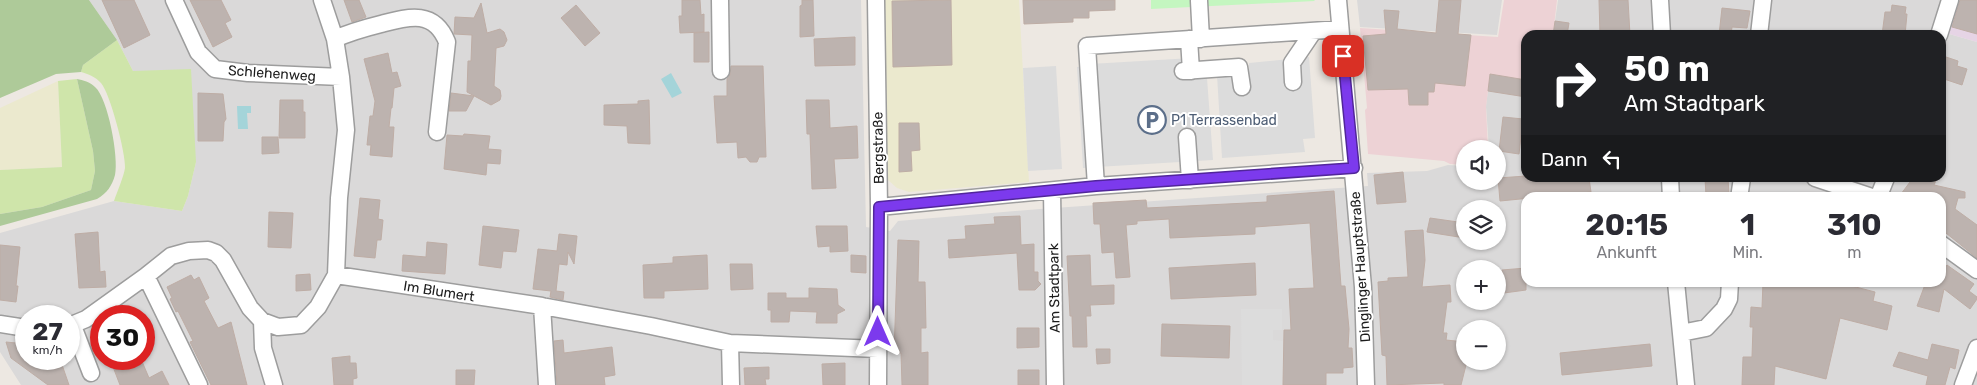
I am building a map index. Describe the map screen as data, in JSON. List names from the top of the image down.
{
  "streets": {
    "street": [
      "Schlehenweg",
      "Bergstraße",
      "Dinglinger Hauptstraße",
      "Am Stadtpark",
      "Im Blumert"
    ]
  },
  "crossings": [
    ["Bergstraße", "Im Blumert"]
  ],
  "places": {
    "parking": ["P1 Terrassenbad"]
  },
  "page": {
    "turn": ["50 m", "Am Stadtpark"],
    "then": "Dann",
    "map_buttons": ["+", "−"],
    "eta": [
      "20:15",
      "Ankunft",
      "1",
      "Min.",
      "310",
      "m"
    ],
    "speed": "27 km/h",
    "limit": "30"
  }
}
